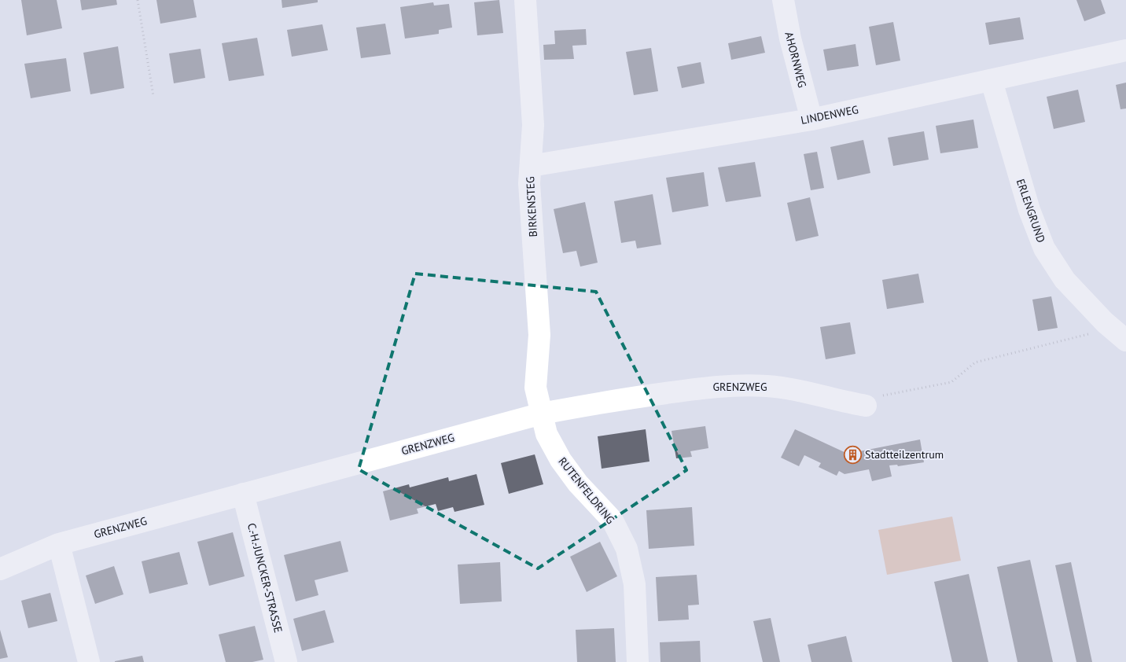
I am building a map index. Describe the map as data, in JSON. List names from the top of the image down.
{
  "streets": {
    "street": [
      "AHORNWEG",
      "LINDENWEG",
      "BIRKENSTEG",
      "ERLENGRUND",
      "GRENZWEG",
      "RUTENFELDRING",
      "C.-H.-JUNCKER-STRASSE"
    ]
  },
  "crossings": [
    ["AHORNWEG", "LINDENWEG"],
    ["LINDENWEG", "BIRKENSTEG"],
    ["LINDENWEG", "ERLENGRUND"],
    ["BIRKENSTEG", "GRENZWEG"],
    ["BIRKENSTEG", "RUTENFELDRING"],
    ["GRENZWEG", "RUTENFELDRING"],
    ["GRENZWEG", "C.-H.-JUNCKER-STRASSE"]
  ],
  "places": {
    "building": ["Stadtteilzentrum"]
  }
}
